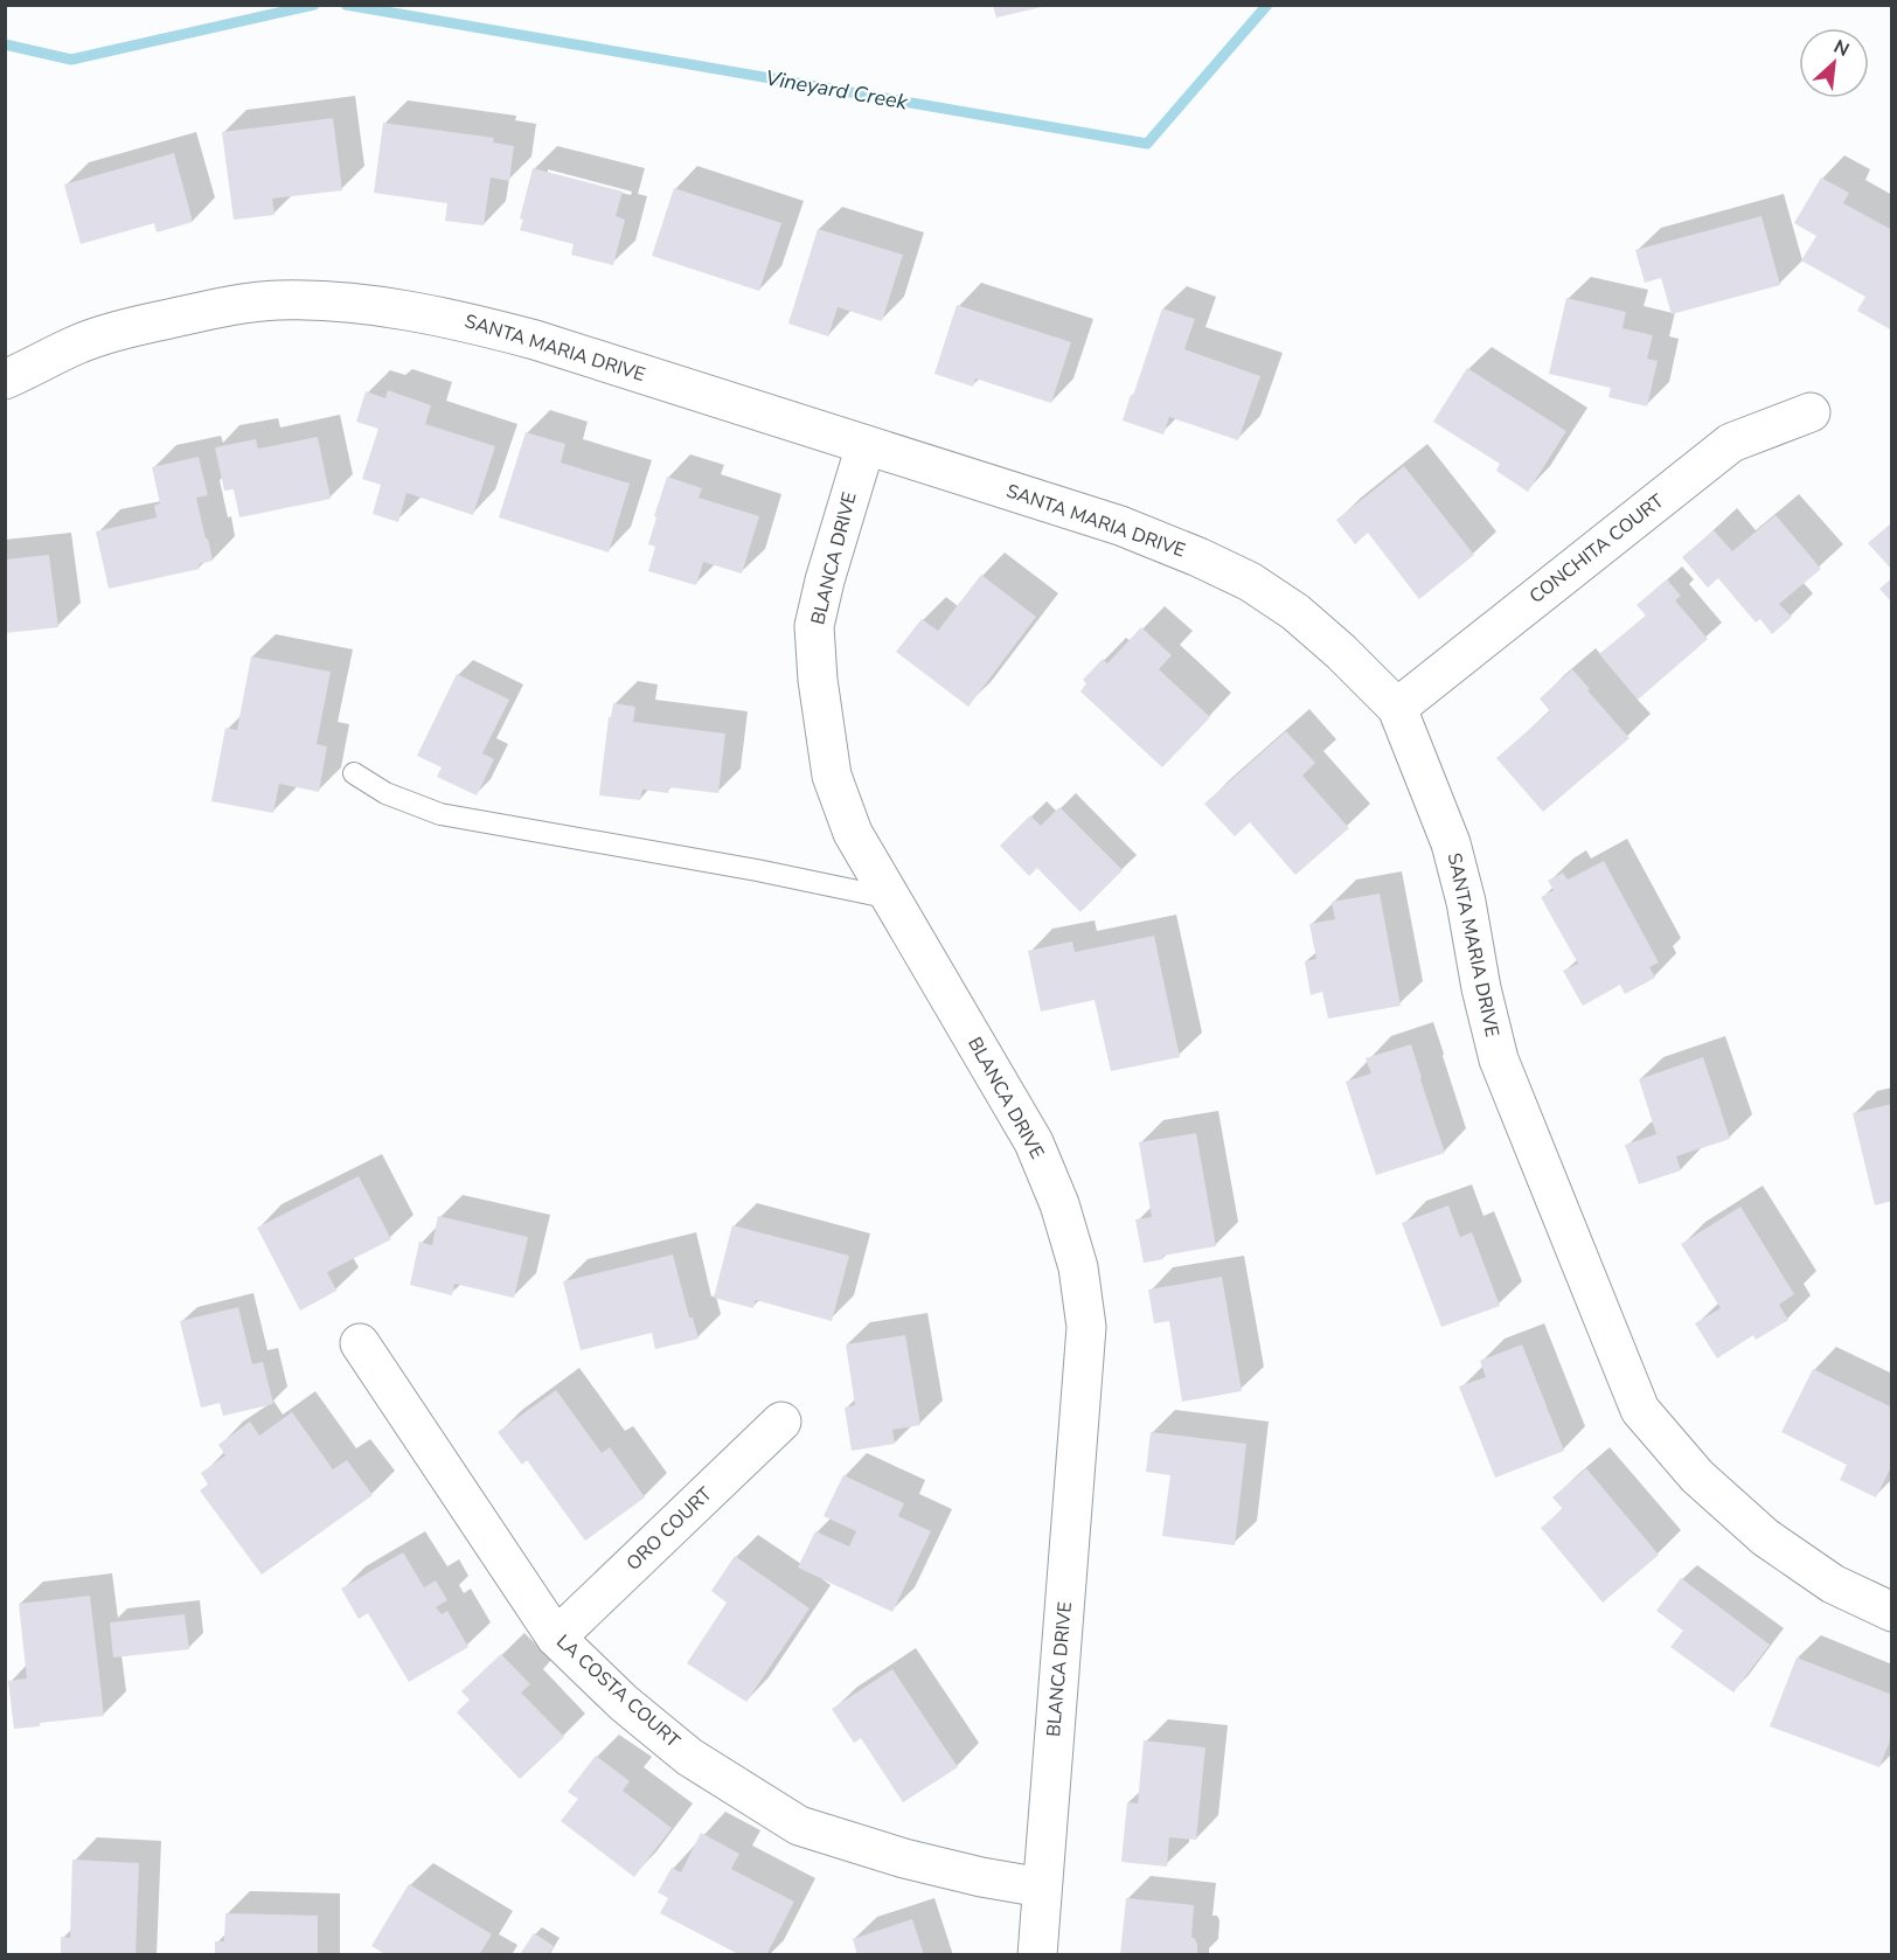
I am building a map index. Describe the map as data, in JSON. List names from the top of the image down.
{
  "streets": {
    "street": [
      "SANTA MARIA DRIVE",
      "CONCHITA COURT",
      "BLANCA DRIVE",
      "ORO COURT",
      "LA COSTA COURT"
    ]
  },
  "crossings": [
    ["SANTA MARIA DRIVE", "CONCHITA COURT"],
    ["SANTA MARIA DRIVE", "BLANCA DRIVE"],
    ["BLANCA DRIVE", "LA COSTA COURT"],
    ["ORO COURT", "LA COSTA COURT"]
  ],
  "water": ["Vineyard Creek"],
  "north": "top right"
}
